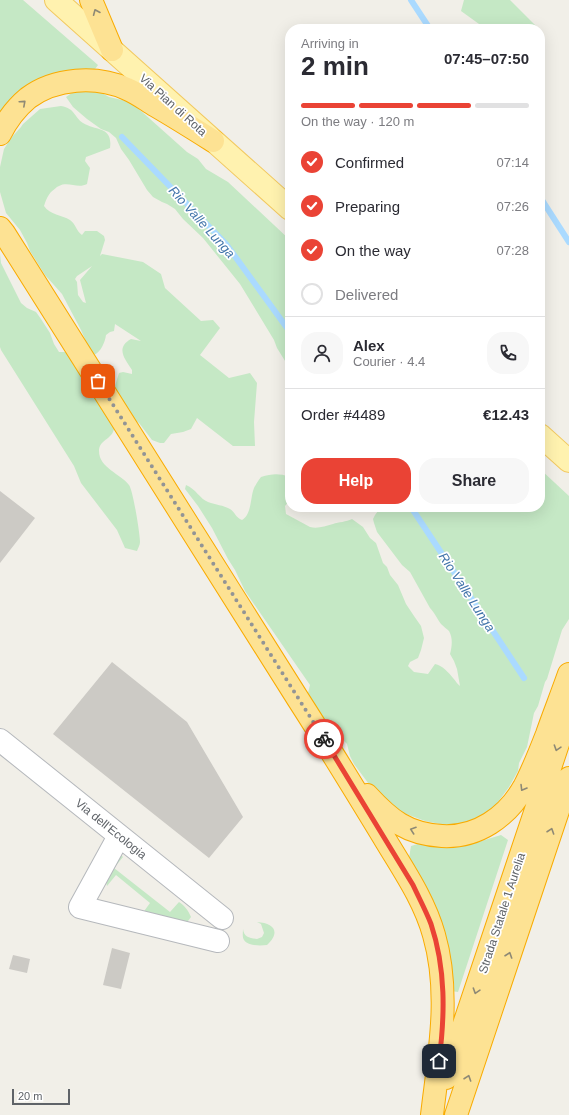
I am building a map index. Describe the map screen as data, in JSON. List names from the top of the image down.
{
  "streets": {
    "highway": ["Strada Statale 1 Aurelia"],
    "main road": ["Via Pian di Rota"],
    "street": ["Via dell'Ecologia"]
  },
  "water": ["Rio Valle Lunga"],
  "scale_bar": "20 m",
  "page": {
    "heading": ["2 min", "Arriving in", "07:45–07:50"],
    "panel": [
      "Alex",
      "Courier · 4.4",
      "Order #4489",
      "€12.43"
    ],
    "bar": "On the way · 120 m",
    "list": [
      ["Confirmed", "07:14"],
      ["Preparing", "07:26"],
      ["On the way", "07:28"],
      "Delivered"
    ],
    "buttons": ["Help", "Share"],
    "scale": "20 m"
  }
}
